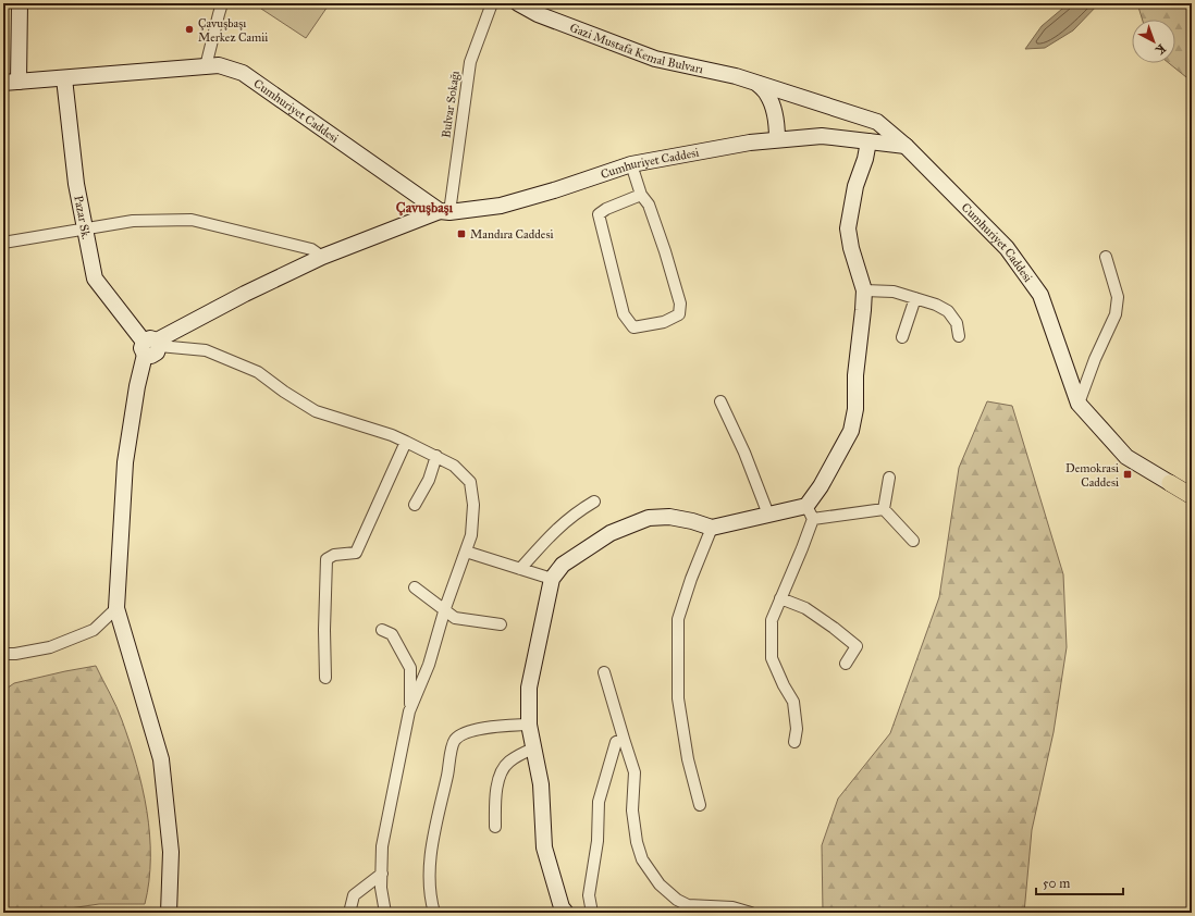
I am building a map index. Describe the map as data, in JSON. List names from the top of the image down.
{
  "streets": {
    "street": [
      "Gazi Mustafa Kemal Bulvarı",
      "Bulvar Sokağı",
      "Cumhuriyet Caddesi",
      "Pazar Sk."
    ]
  },
  "crossings": [
    ["Gazi Mustafa Kemal Bulvarı", "Cumhuriyet Caddesi"],
    ["Bulvar Sokağı", "Cumhuriyet Caddesi"],
    ["Cumhuriyet Caddesi", "Pazar Sk."]
  ],
  "districts": ["Çavuşbaşı"],
  "places": {
    "other": ["Çavuşbaşı Merkez Camii"],
    "transit": ["Mandıra Caddesi", "Demokrasi Caddesi"]
  },
  "scale_bar": "50 m",
  "north": "bottom right"
}
